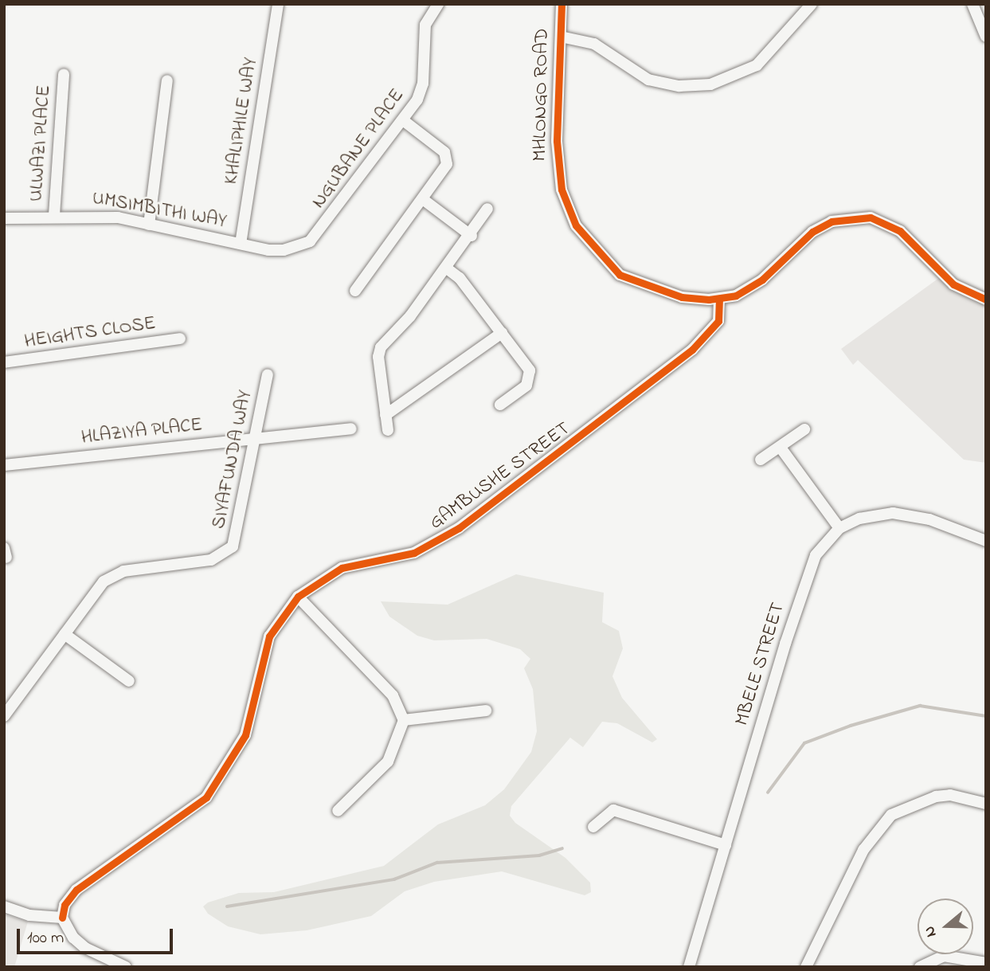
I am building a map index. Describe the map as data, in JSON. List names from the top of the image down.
{
  "streets": {
    "street": [
      "MHLONGO ROAD",
      "KHALIPHILE WAY",
      "ULWAZI PLACE",
      "NGUBANE PLACE",
      "UMSIMBITHI WAY",
      "HEIGHTS CLOSE",
      "HLAZIYA PLACE",
      "SIYAFUNDA WAY",
      "GAMBUSHE STREET",
      "MBELE STREET"
    ]
  },
  "crossings": [
    ["MHLONGO ROAD", "GAMBUSHE STREET"],
    ["KHALIPHILE WAY", "NGUBANE PLACE"],
    ["KHALIPHILE WAY", "UMSIMBITHI WAY"],
    ["ULWAZI PLACE", "UMSIMBITHI WAY"],
    ["NGUBANE PLACE", "UMSIMBITHI WAY"],
    ["HLAZIYA PLACE", "SIYAFUNDA WAY"]
  ],
  "scale_bar": "100 m",
  "north": "left"
}
